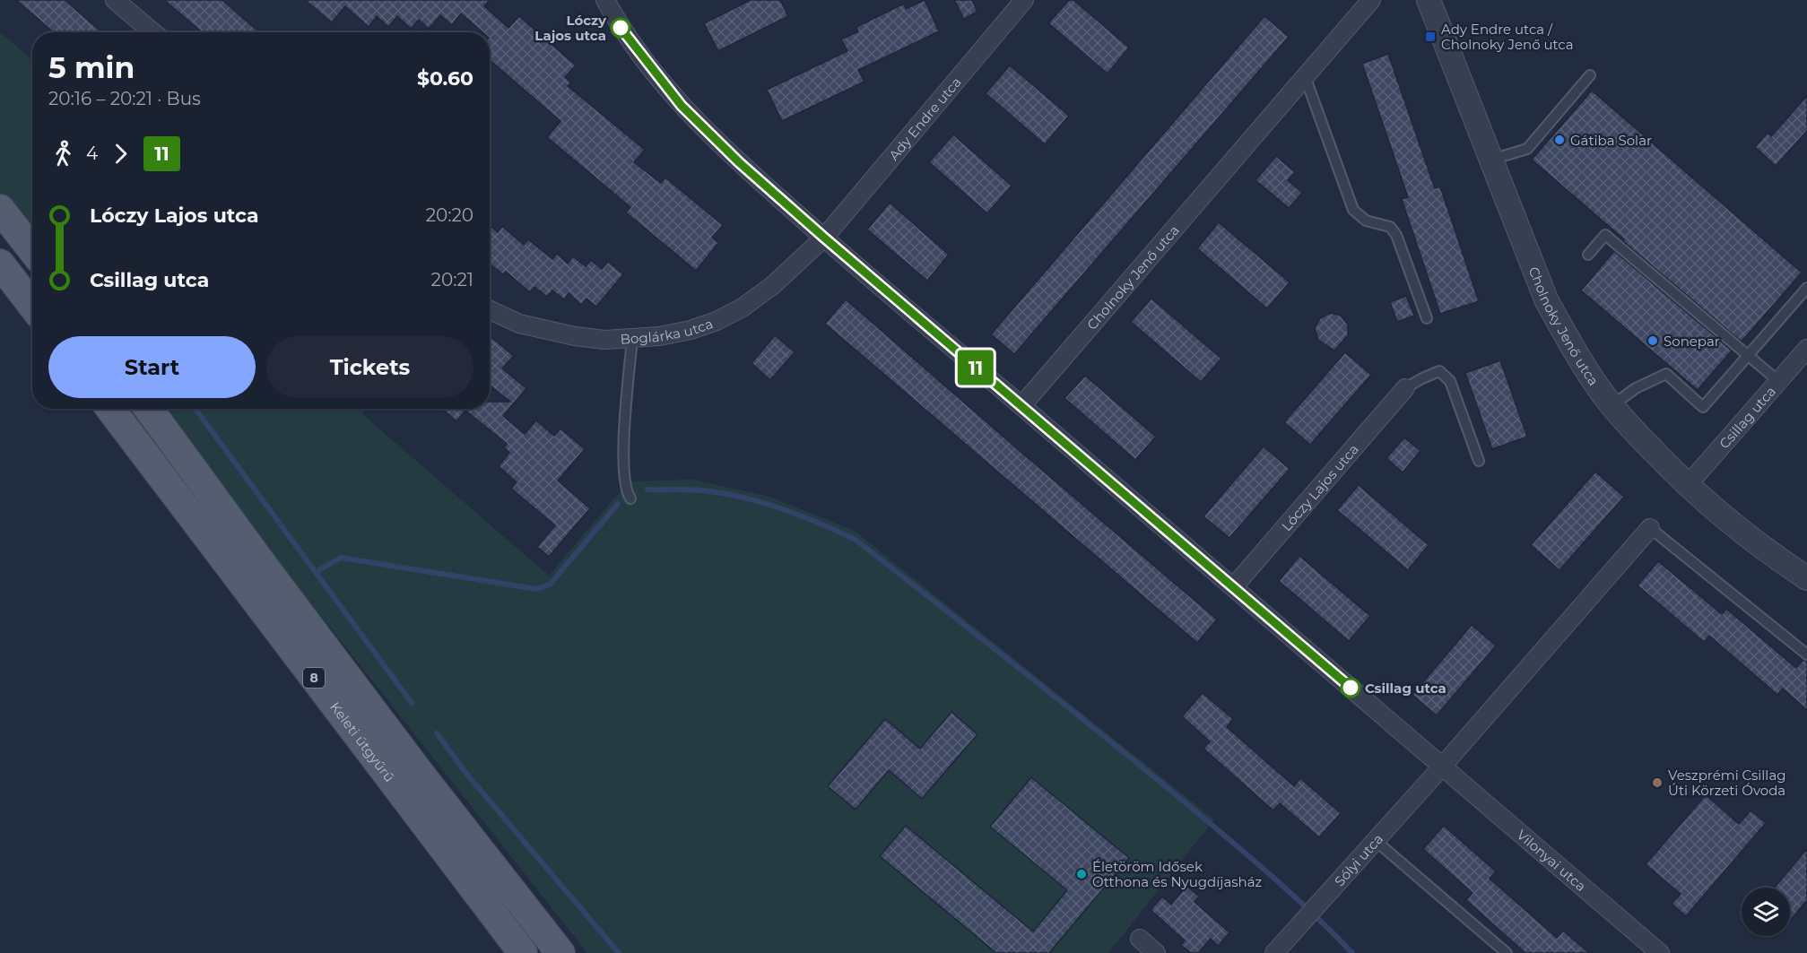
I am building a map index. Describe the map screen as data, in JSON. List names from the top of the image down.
{
  "streets": {
    "main road": ["8", "Keleti útgyűrű"],
    "street": [
      "Ady Endre utca",
      "Cholnoky Jenő utca",
      "Boglárka utca",
      "Csillag utca",
      "Lóczy Lajos utca",
      "Sólyi utca",
      "Vilonyai utca"
    ]
  },
  "crossings": [
    ["Ady Endre utca", "Boglárka utca"],
    ["Cholnoky Jenő utca", "Csillag utca"],
    ["Sólyi utca", "Vilonyai utca"]
  ],
  "places": {
    "other": [
      "Lóczy Lajos utca",
      "Gátiba Solar",
      "Sonepar",
      "Csillag utca",
      "Veszprémi Csillag Úti Körzeti Óvoda",
      "Életöröm Idősek Otthona és Nyugdíjasház"
    ],
    "transit": ["Ady Endre utca / Cholnoky Jenő utca"]
  },
  "lines": ["bus line 11"],
  "page": {
    "on_map": "11",
    "heading": ["5 min", "20:16 – 20:21 · Bus", "$0.60"],
    "legs": ["4", "11"],
    "list": [
      {
        "name": "Lóczy Lajos utca",
        "value": "20:20"
      },
      {
        "name": "Csillag utca",
        "value": "20:21"
      }
    ],
    "buttons": ["Start", "Tickets"]
  }
}
